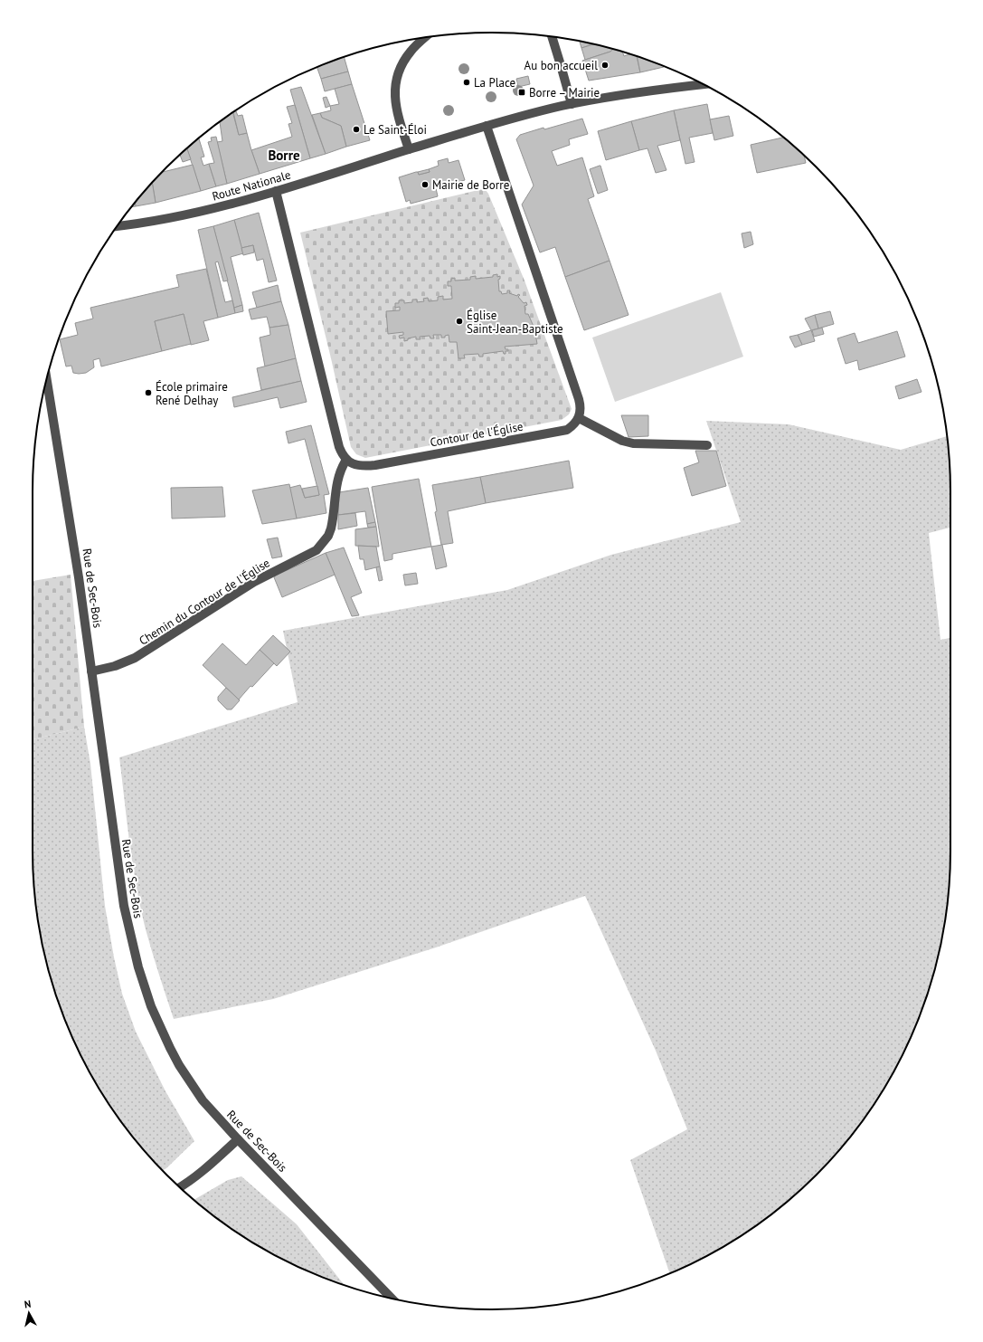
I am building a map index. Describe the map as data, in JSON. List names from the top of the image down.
{
  "streets": {
    "street": [
      "Route Nationale",
      "Contour de l'Église",
      "Rue de Sec-Bois",
      "Chemin du Contour de l'Église"
    ]
  },
  "crossings": [
    ["Contour de l'Église", "Chemin du Contour de l'Église"],
    ["Rue de Sec-Bois", "Chemin du Contour de l'Église"]
  ],
  "districts": ["Borre"],
  "places": {
    "other": [
      "Au bon accueil",
      "La Place",
      "Le Saint-Éloi",
      "Mairie de Borre",
      "Église Saint-Jean-Baptiste",
      "École primaire René Delhay"
    ],
    "transit": ["Borre – Mairie"]
  },
  "north": "top"
}
